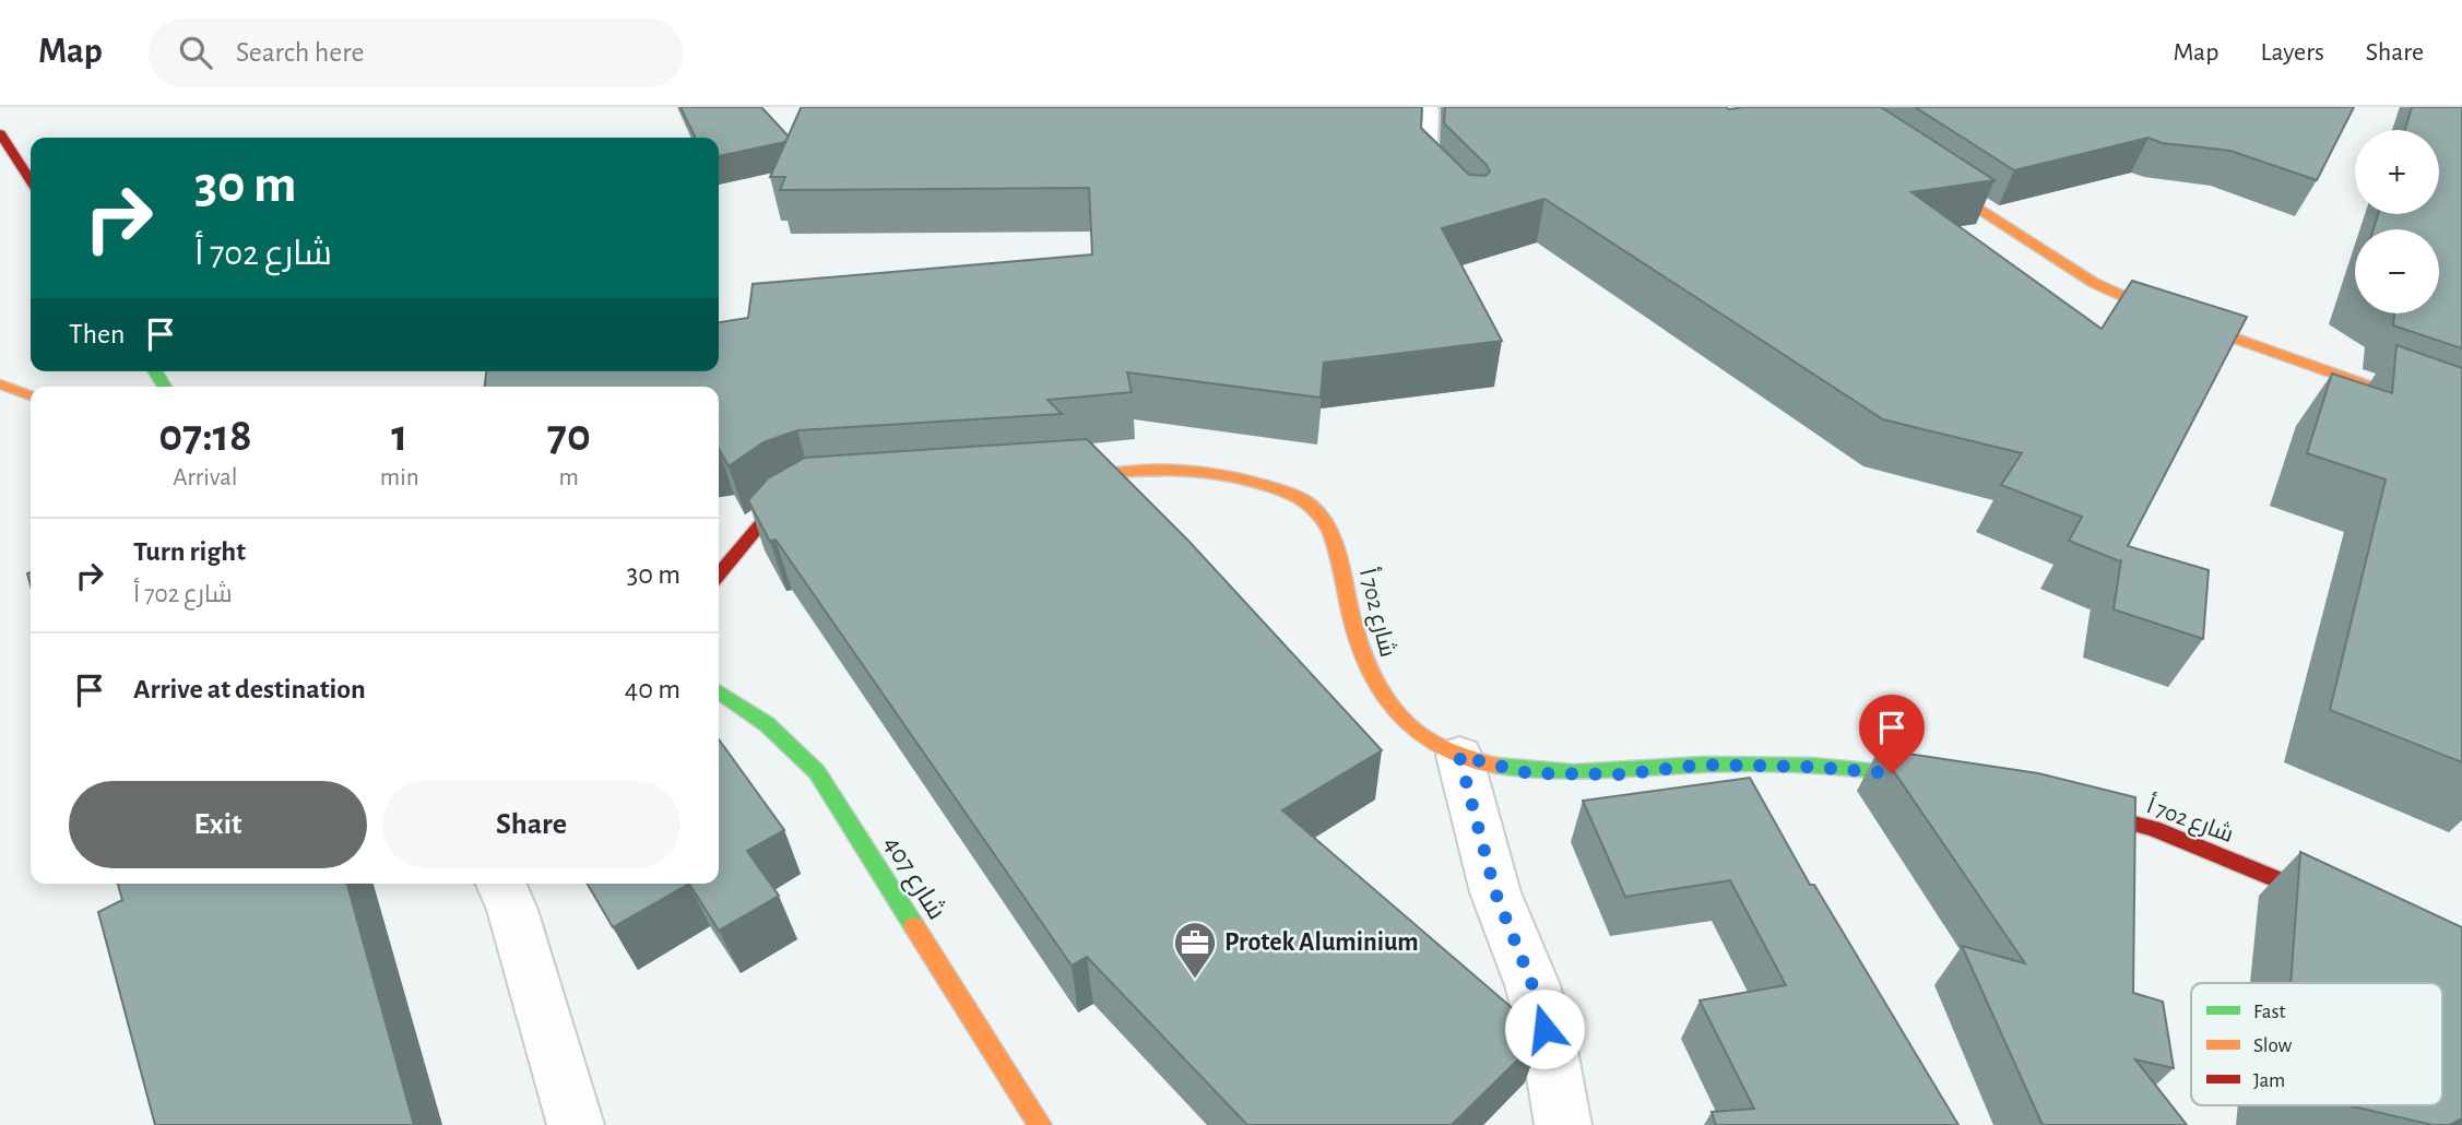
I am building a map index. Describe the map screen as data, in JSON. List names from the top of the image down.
{
  "streets": {
    "street": ["شارع 702 أ", "شارع 407"]
  },
  "places": {
    "office": ["Protek Aluminium"]
  },
  "legend": ["Fast", "Slow", "Jam"],
  "page": {
    "header": "Map",
    "search": "Search here",
    "nav": ["Map", "Layers", "Share"],
    "map_buttons": ["+", "−"],
    "turn": ["30 m", "شارع 702 أ"],
    "then": "Then",
    "eta": [
      "07:18",
      "Arrival",
      "1",
      "min",
      "70",
      "m"
    ],
    "list": [
      {
        "name": "Turn right",
        "note": "شارع 702 أ",
        "value": "30 m"
      },
      {
        "name": "Arrive at destination",
        "value": "40 m"
      }
    ],
    "buttons": ["Exit", "Share"]
  }
}
